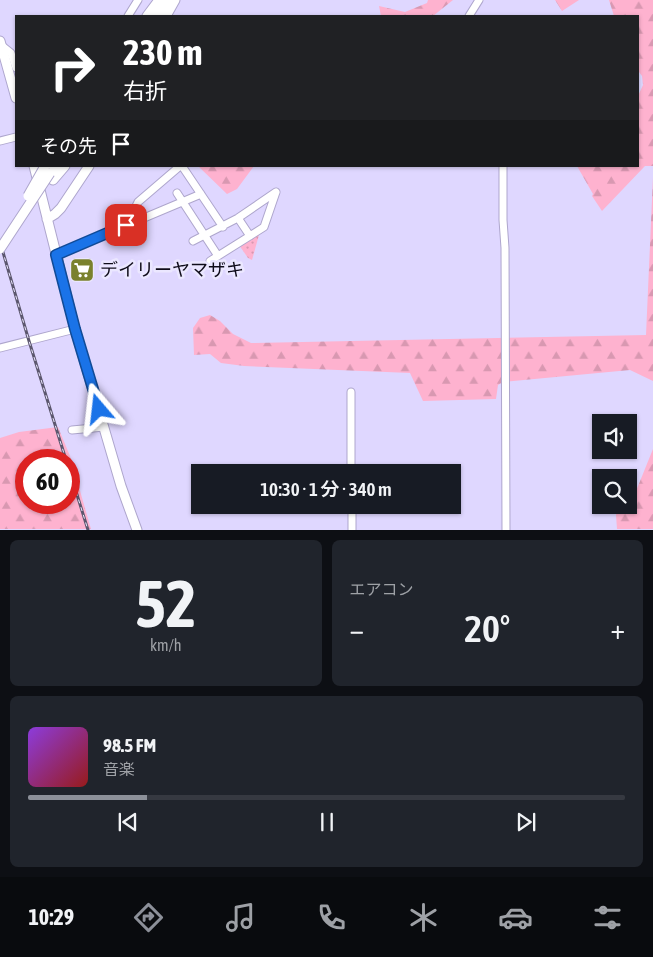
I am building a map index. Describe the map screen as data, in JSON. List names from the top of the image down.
{
  "places": {
    "supermarket": ["デイリーヤマザキ"]
  },
  "page": {
    "turn": ["230 m", "右折"],
    "then": "その先",
    "limit": "60",
    "trip": "10:30 · 1 分 · 340 m",
    "tile": [
      ["52", "km/h"],
      "エアコン"
    ],
    "heat": ["−", "20°", "+"],
    "song": ["98.5 FM", "音楽"],
    "tabs": "10:29"
  }
}
